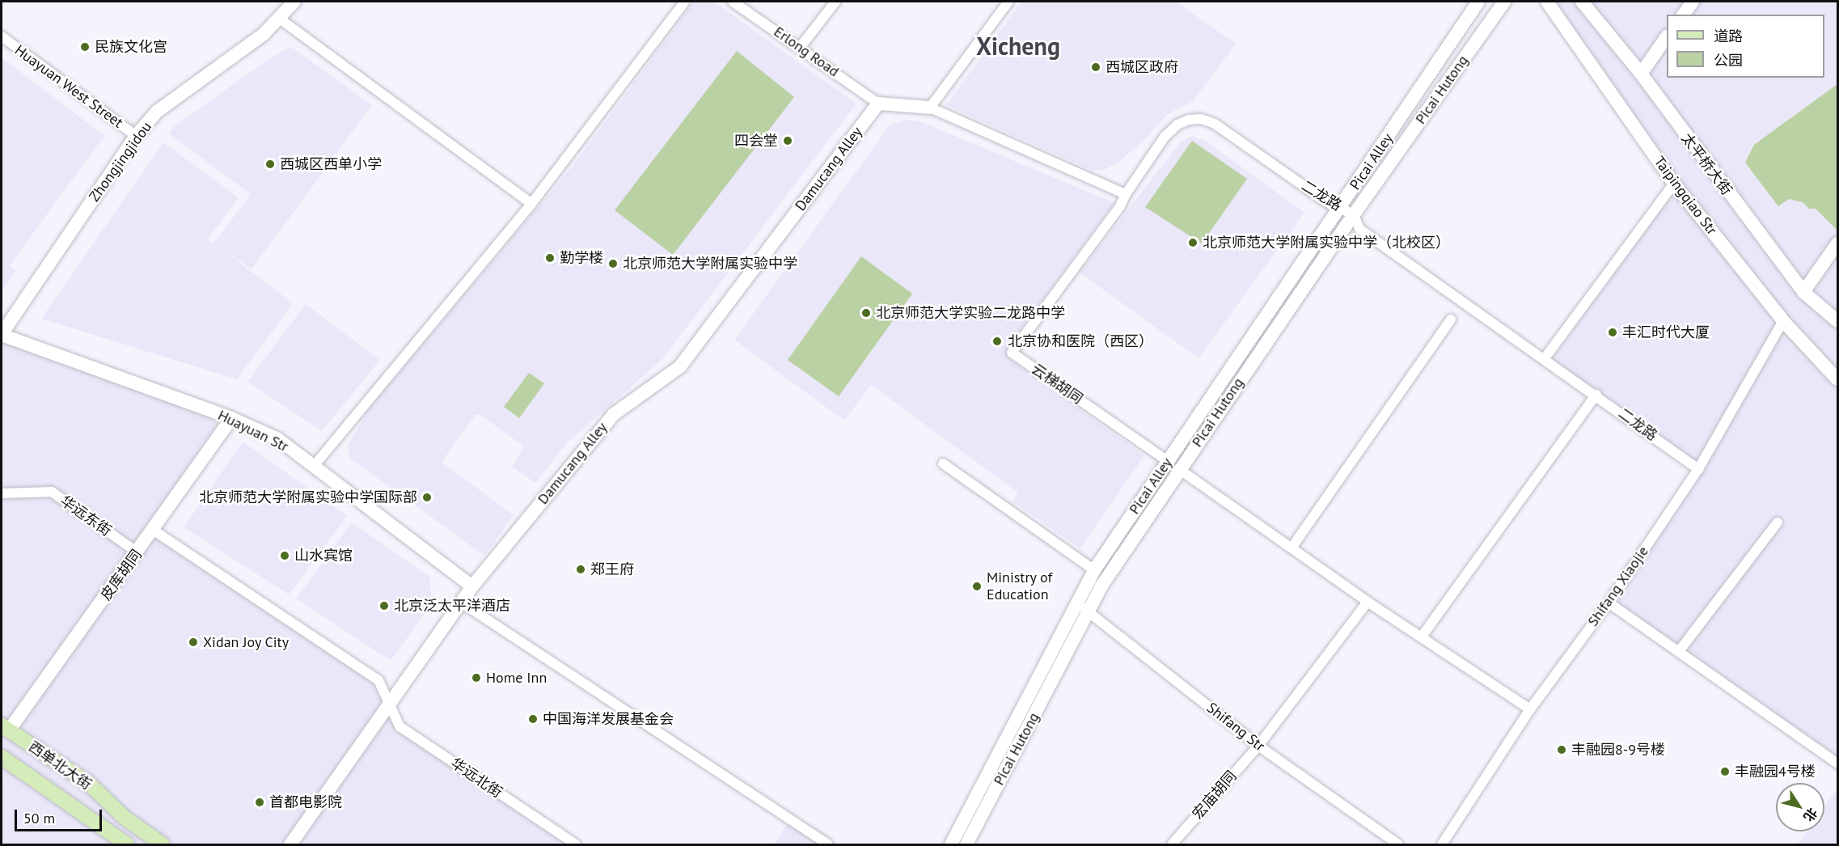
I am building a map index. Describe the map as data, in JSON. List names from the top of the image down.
{
  "streets": {
    "main road": [
      "Picai Hutong",
      "Zhongjingjidou",
      "Picai Alley",
      "太平桥大街",
      "Damucang Alley",
      "Taipingqiao Str",
      "Huayuan Str",
      "皮库胡同",
      "西单北大街"
    ],
    "street": [
      "Erlong Road",
      "Huayuan West Street",
      "二龙路",
      "云梯胡同",
      "华远东街",
      "Shifang Xiaojie",
      "Shifang Str",
      "华远北街",
      "宏庙胡同"
    ]
  },
  "crossings": [
    ["Erlong Road", "Damucang Alley"],
    ["Huayuan West Street", "Zhongjingjidou"],
    ["Picai Hutong", "Picai Alley"],
    ["Picai Hutong", "二龙路"],
    ["Picai Hutong", "Shifang Str"],
    ["Zhongjingjidou", "Huayuan Str"],
    ["Picai Alley", "二龙路"],
    ["Picai Alley", "云梯胡同"],
    ["Picai Alley", "Shifang Str"],
    ["Damucang Alley", "Huayuan Str"],
    ["Damucang Alley", "华远北街"],
    ["二龙路", "云梯胡同"],
    ["二龙路", "Shifang Xiaojie"],
    ["Taipingqiao Str", "Shifang Xiaojie"],
    ["Huayuan Str", "皮库胡同"],
    ["华远东街", "皮库胡同"],
    ["皮库胡同", "西单北大街"],
    ["皮库胡同", "华远北街"],
    ["Shifang Str", "宏庙胡同"]
  ],
  "districts": ["Xicheng"],
  "places": [
    "民族文化宫",
    "西城区政府",
    "四会堂",
    "西城区西单小学",
    "北京师范大学附属实验中学（北校区）",
    "勤学楼",
    "北京师范大学附属实验中学",
    "北京师范大学实验二龙路中学",
    "丰汇时代大厦",
    "北京协和医院（西区）",
    "北京师范大学附属实验中学国际部",
    "山水宾馆",
    "郑王府",
    "Ministry of Education",
    "北京泛太平洋酒店",
    "Xidan Joy City",
    "Home Inn",
    "中国海洋发展基金会",
    "丰融园8-9号楼",
    "丰融园4号楼",
    "首都电影院"
  ],
  "legend": ["道路", "公园"],
  "scale_bar": "50 m",
  "north": "bottom right"
}
